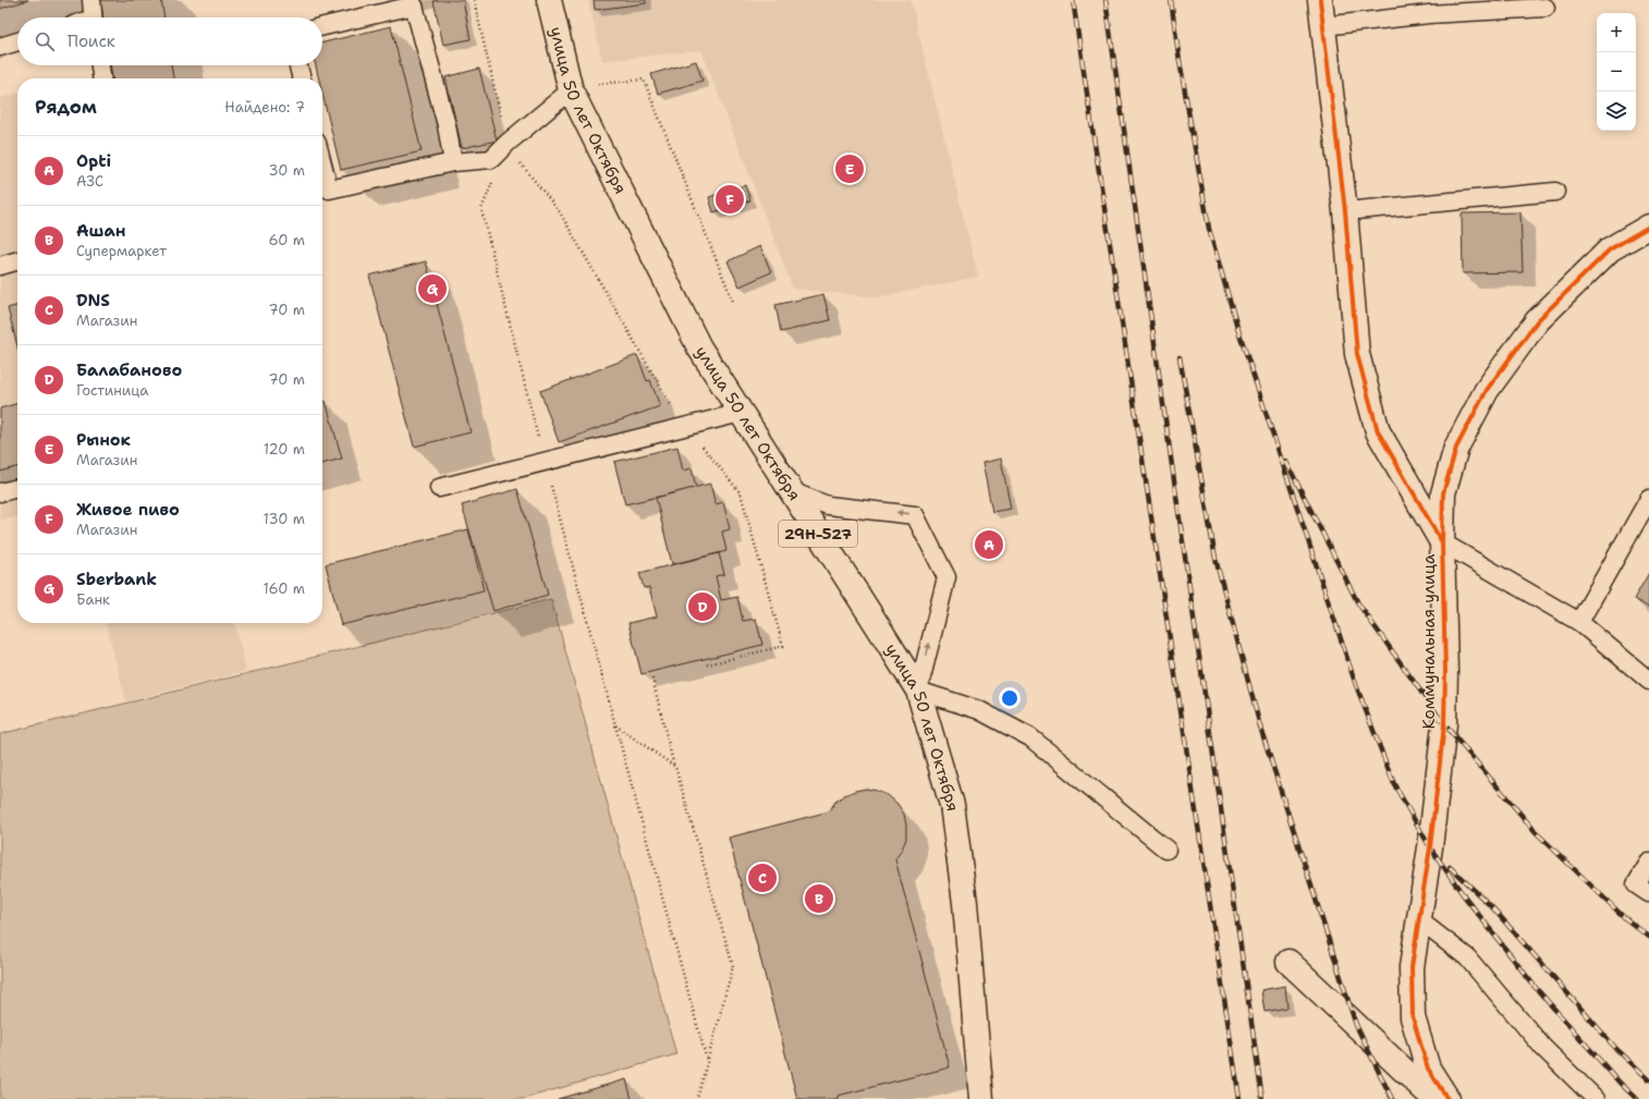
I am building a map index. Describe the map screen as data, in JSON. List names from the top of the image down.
{
  "streets": {
    "street": ["улица 50 лет Октября", "29Н-527", "Коммунальная улица"]
  },
  "page": {
    "map_buttons": ["+", "−"],
    "search": "Поиск",
    "heading": ["Рядом", "Найдено: 7"],
    "list": [
      {
        "mark": "A",
        "name": "Opti",
        "note": "АЗС",
        "value": "30 m"
      },
      {
        "mark": "B",
        "name": "Ашан",
        "note": "Супермаркет",
        "value": "60 m"
      },
      {
        "mark": "C",
        "name": "DNS",
        "note": "Магазин",
        "value": "70 m"
      },
      {
        "mark": "D",
        "name": "Балабаново",
        "note": "Гостиница",
        "value": "70 m"
      },
      {
        "mark": "E",
        "name": "Рынок",
        "note": "Магазин",
        "value": "120 m"
      },
      {
        "mark": "F",
        "name": "Живое пиво",
        "note": "Магазин",
        "value": "130 m"
      },
      {
        "mark": "G",
        "name": "Sberbank",
        "note": "Банк",
        "value": "160 m"
      }
    ],
    "pins": [
      "E",
      "F",
      "G",
      "A",
      "D",
      "C",
      "B"
    ]
  }
}
